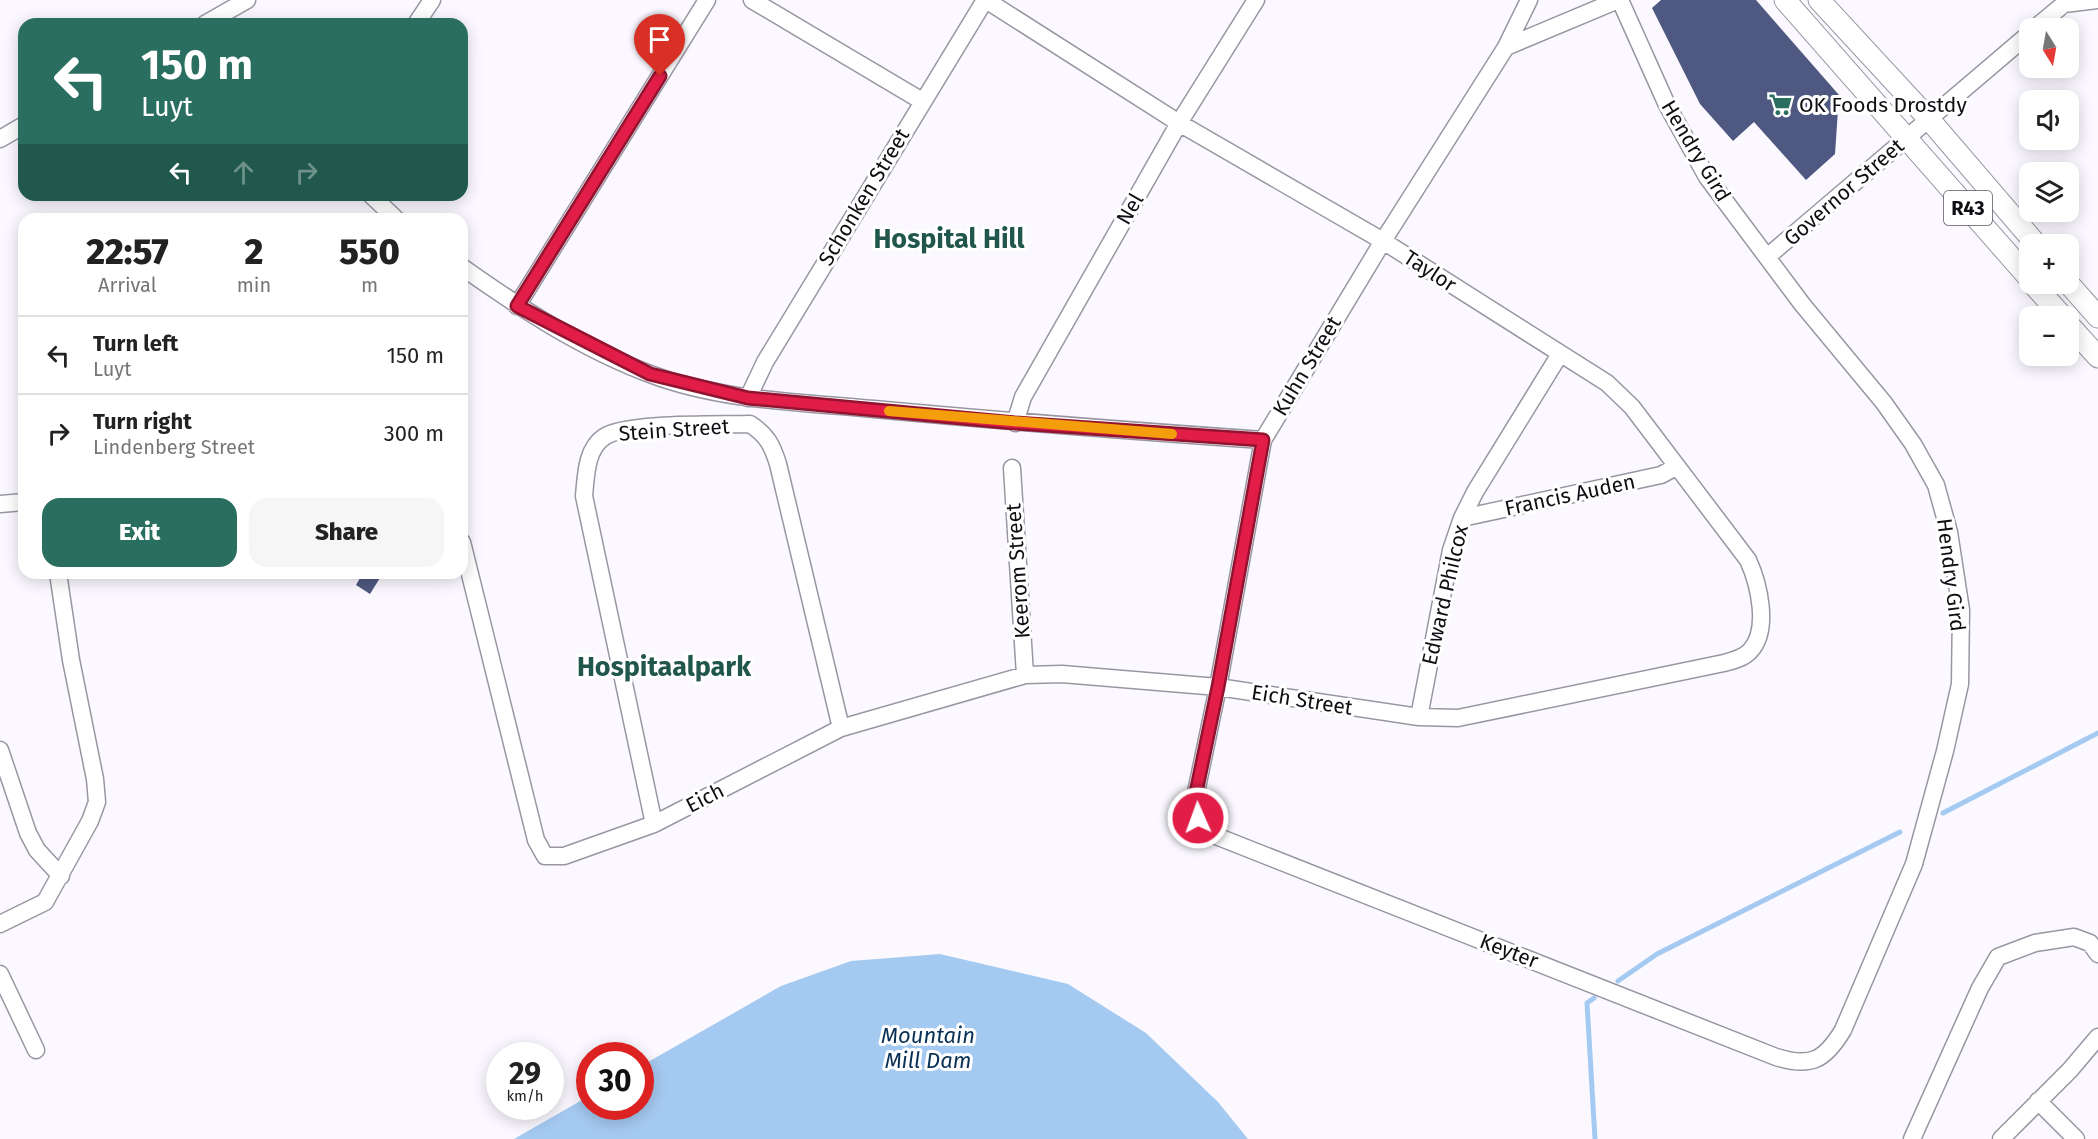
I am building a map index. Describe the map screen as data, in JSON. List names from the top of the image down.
{
  "streets": {
    "main road": ["R43"],
    "street": [
      "Hendry Gird",
      "Governor Street",
      "Schonken Street",
      "Nel",
      "Taylor",
      "Kuhn Street",
      "Stein Street",
      "Francis Auden",
      "Keerom Street",
      "Edward Philcox",
      "Eich Street",
      "Eich",
      "Keyter"
    ]
  },
  "crossings": [
    ["Hendry Gird", "Governor Street"],
    ["Hendry Gird", "Keyter"],
    ["Governor Street", "R43"],
    ["Schonken Street", "Taylor"],
    ["Nel", "Taylor"],
    ["Taylor", "Kuhn Street"],
    ["Taylor", "Francis Auden"],
    ["Taylor", "Edward Philcox"],
    ["Taylor", "Eich Street"],
    ["Kuhn Street", "Eich Street"],
    ["Kuhn Street", "Keyter"],
    ["Stein Street", "Eich Street"],
    ["Stein Street", "Eich"],
    ["Francis Auden", "Edward Philcox"],
    ["Keerom Street", "Eich Street"],
    ["Edward Philcox", "Eich Street"],
    ["Eich Street", "Eich"]
  ],
  "districts": ["Hospital Hill", "Hospitaalpark"],
  "water": ["Mountain Mill Dam"],
  "places": {
    "supermarket": ["OK Foods Drostdy"]
  },
  "north": "bottom",
  "page": {
    "map_buttons": ["+", "−"],
    "turn": ["150 m", "Luyt"],
    "eta": [
      "22:57",
      "Arrival",
      "2",
      "min",
      "550",
      "m"
    ],
    "list": [
      {
        "name": "Turn left",
        "note": "Luyt",
        "value": "150 m"
      },
      {
        "name": "Turn right",
        "note": "Lindenberg Street",
        "value": "300 m"
      }
    ],
    "buttons": ["Exit", "Share"],
    "speed": "29 km/h",
    "limit": "30"
  }
}
